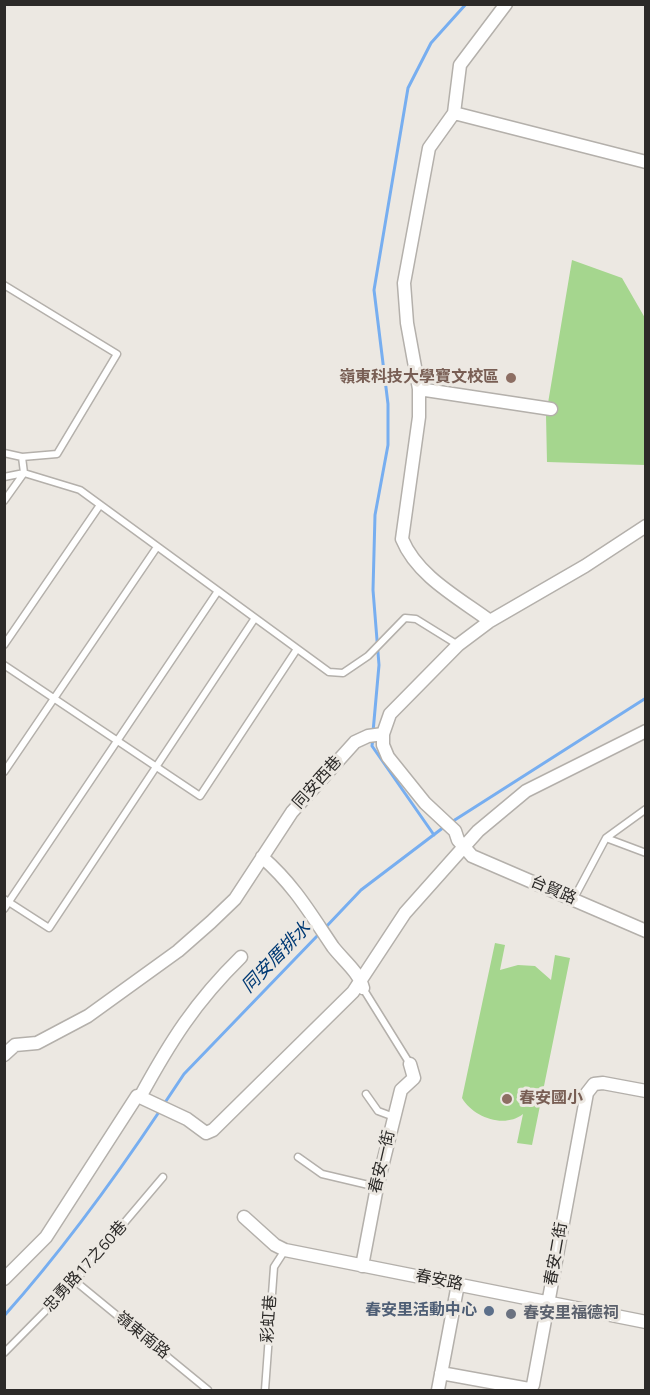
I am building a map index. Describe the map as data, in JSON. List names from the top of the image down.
{
  "streets": {
    "street": [
      "同安西巷",
      "台貿路",
      "春安一街",
      "春安二街",
      "春安路"
    ],
    "lane": ["忠勇路17之60巷", "彩虹巷", "嶺東南路"]
  },
  "crossings": [
    ["春安一街", "春安路"],
    ["春安二街", "春安路"],
    ["忠勇路17之60巷", "嶺東南路"],
    ["春安路", "彩虹巷"]
  ],
  "water": ["同安厝排水"],
  "places": [
    "嶺東科技大學寶文校區",
    "春安國小",
    "春安里活動中心",
    "春安里福德祠"
  ]
}
